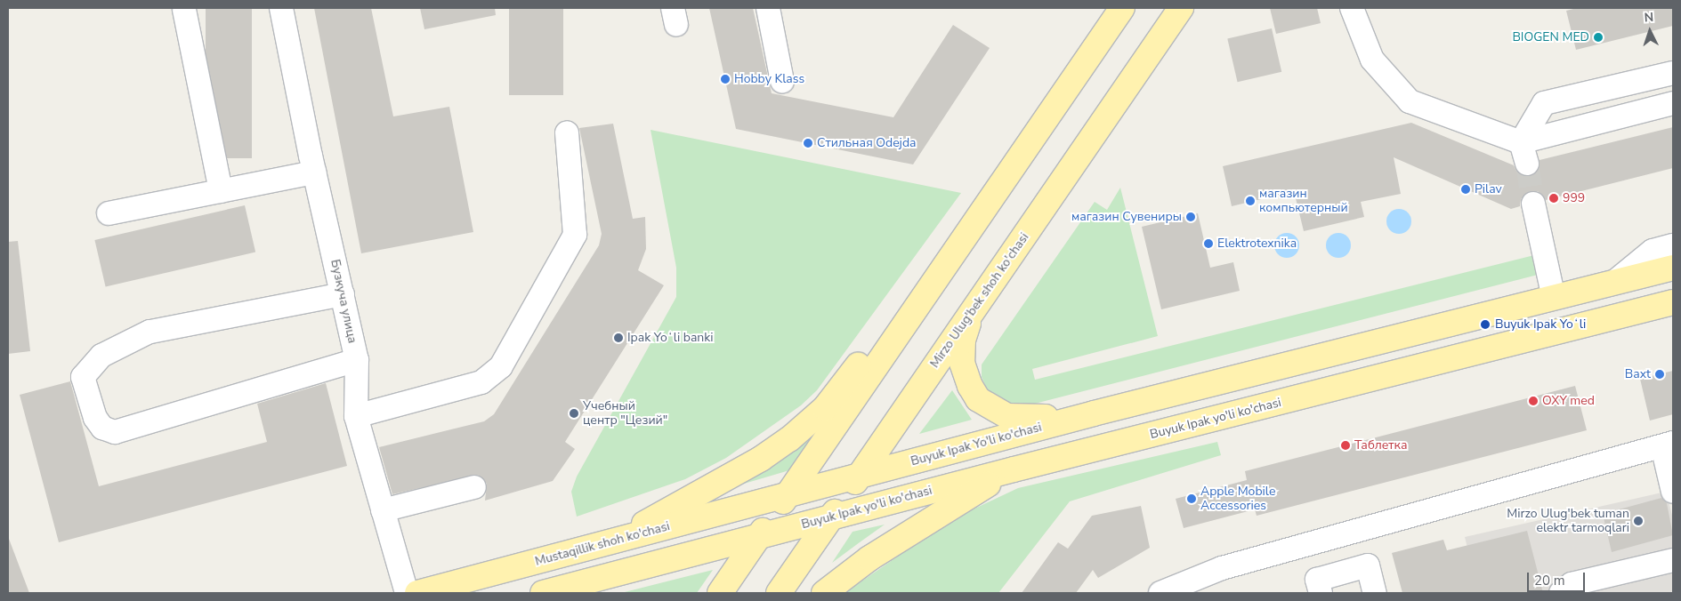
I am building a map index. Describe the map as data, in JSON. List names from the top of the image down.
{
  "streets": {
    "main road": [
      "Mirzo Ulug'bek shoh ko'chasi",
      "Buyuk Ipak yo'li ko'chasi",
      "Buyuk Ipak Yo'li ko'chasi",
      "Mustaqillik shoh ko'chasi"
    ],
    "street": ["Бузкуча улица"]
  },
  "crossings": [
    ["Mirzo Ulug'bek shoh ko'chasi", "Buyuk Ipak yo'li ko'chasi"],
    ["Mirzo Ulug'bek shoh ko'chasi", "Buyuk Ipak Yo'li ko'chasi"]
  ],
  "places": [
    "BIOGEN MED",
    "Hobby Klass",
    "Стильная Odejda",
    "Pilav",
    "999",
    "магазин компьютерный",
    "магазин Сувениры",
    "Elektrotexnika",
    "Buyuk Ipak Yoʻli",
    "Ipak Yoʻli banki",
    "Baxt",
    "OXY med",
    "Учебный центр \"Цезий\"",
    "Таблетка",
    "Apple Mobile Accessories",
    "Mirzo Ulug'bek tuman elektr tarmoqlari"
  ],
  "scale_bar": "20 m",
  "north": "top"
}
